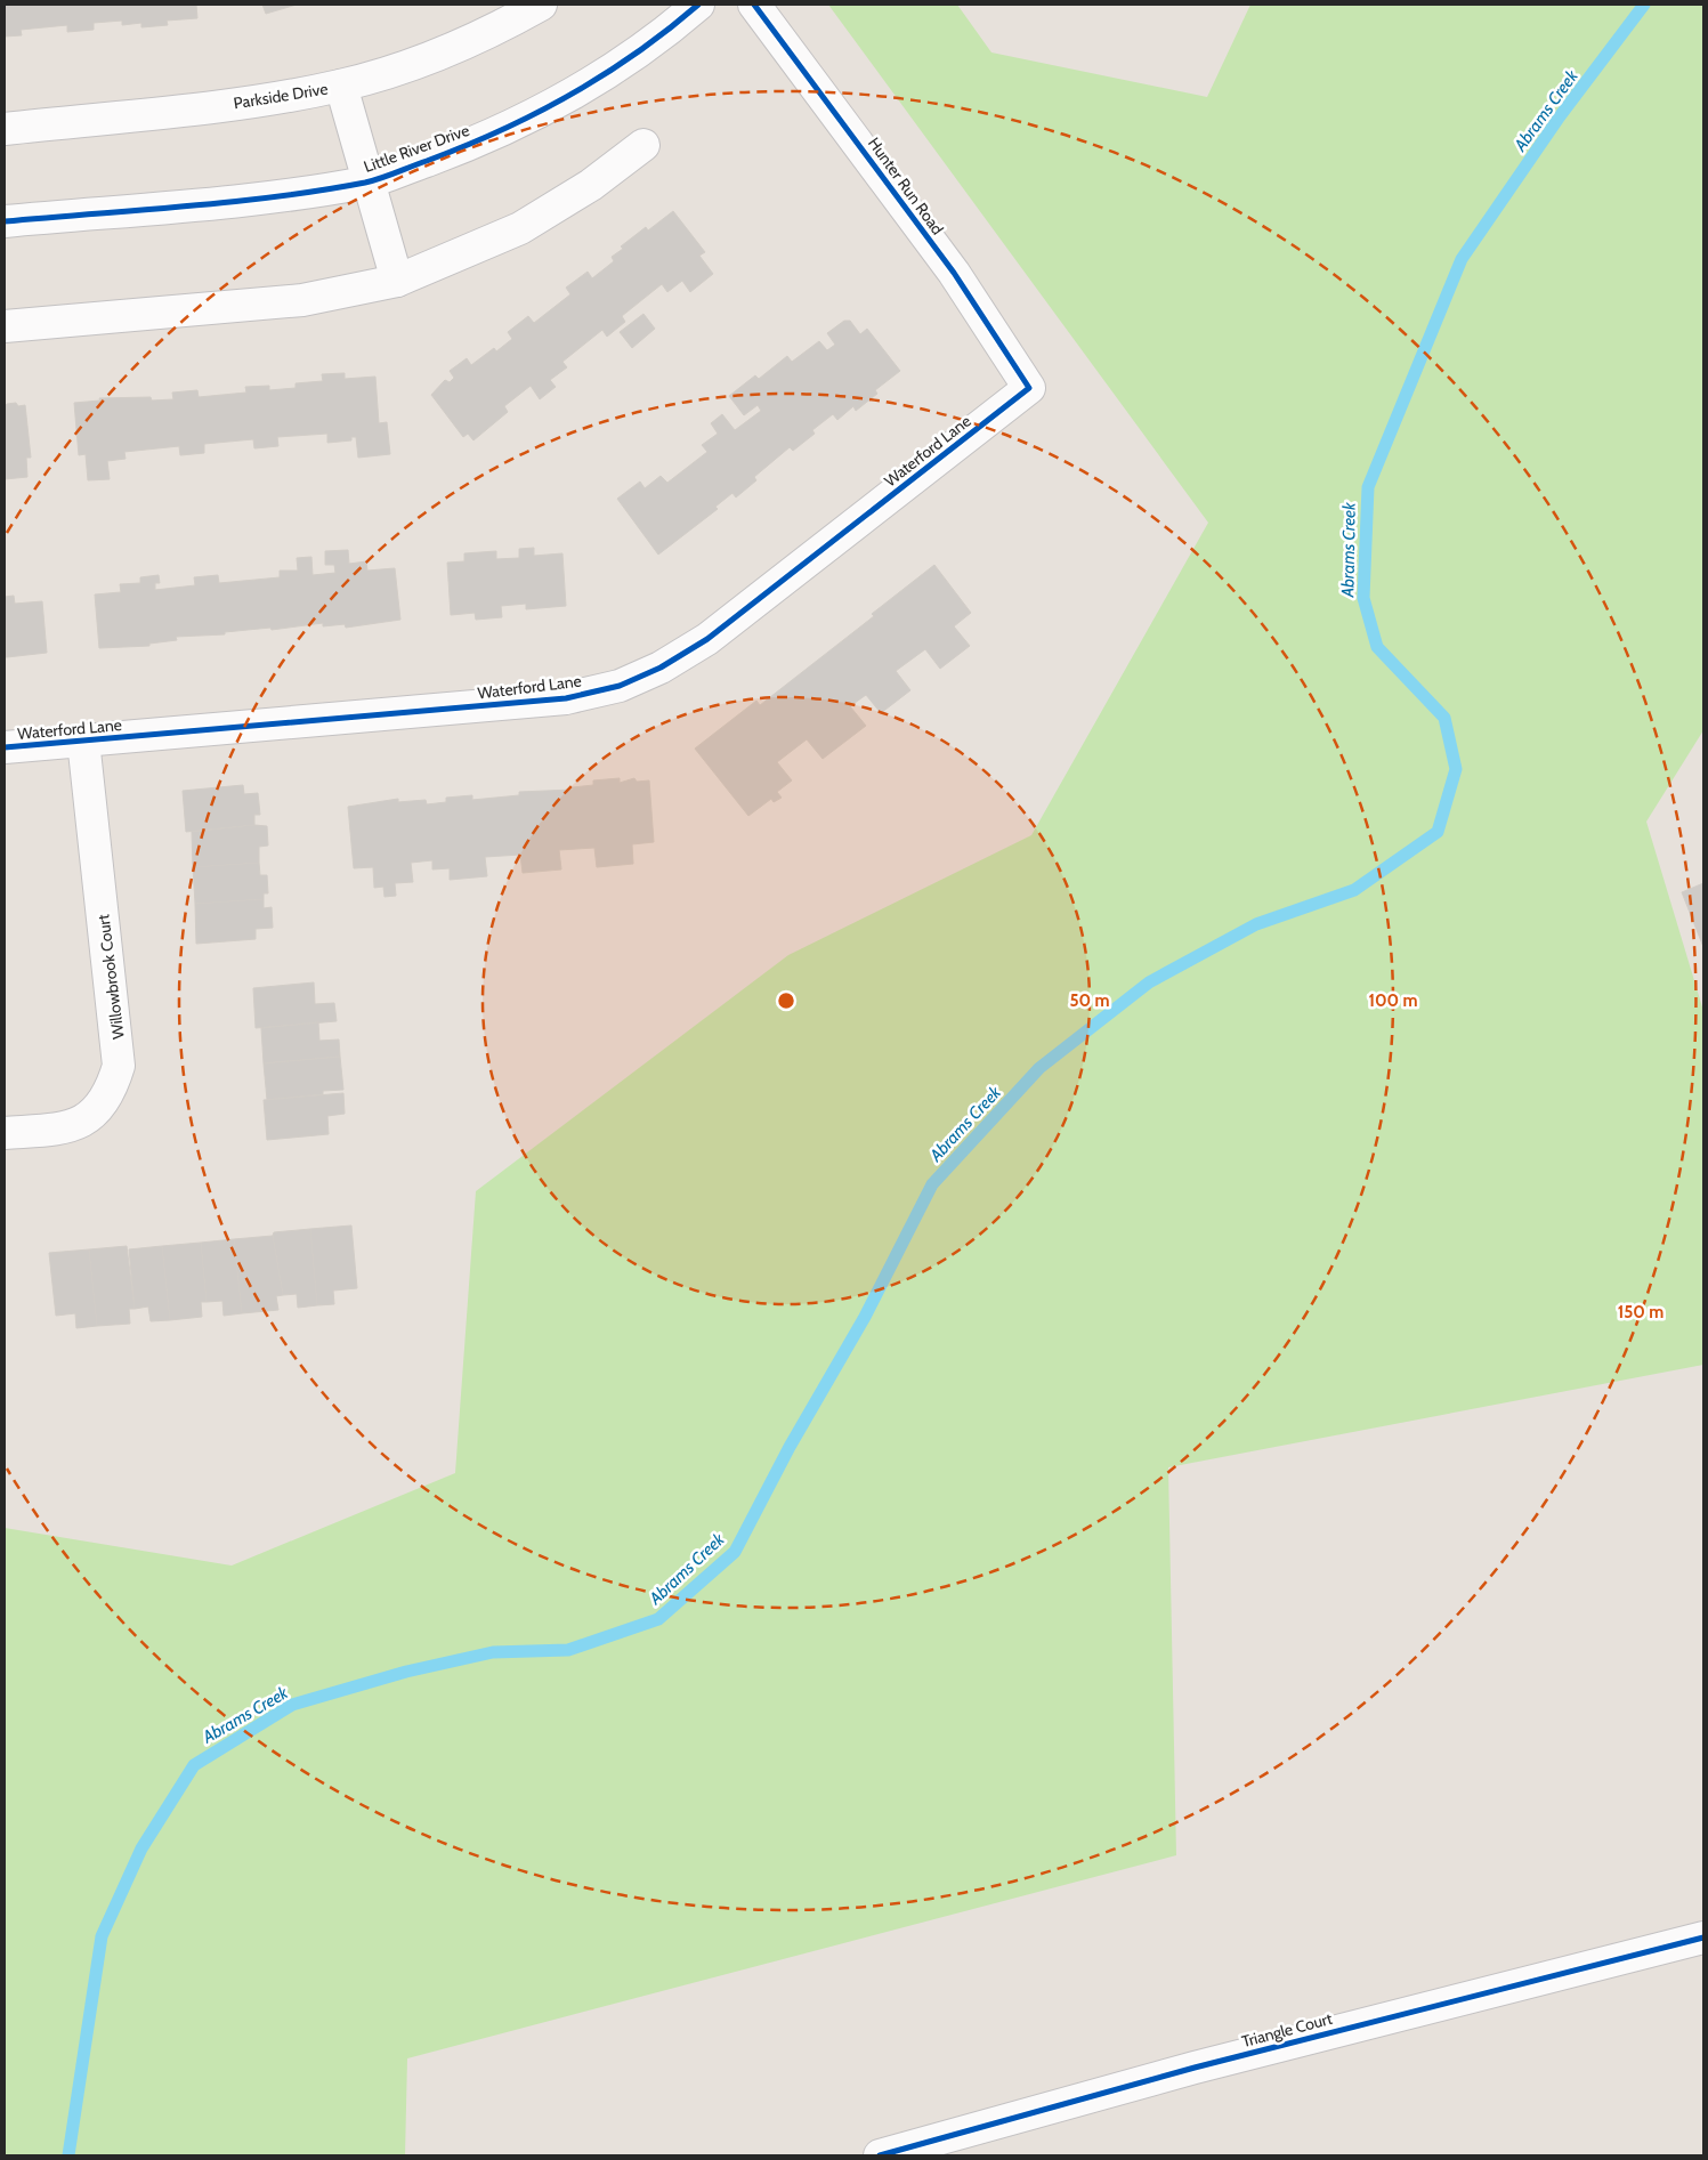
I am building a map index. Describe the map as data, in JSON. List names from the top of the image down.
{
  "streets": {
    "street": [
      "Parkside Drive",
      "Little River Drive",
      "Hunter Run Road",
      "Waterford Lane",
      "Willowbrook Court",
      "Triangle Court"
    ]
  },
  "crossings": [
    ["Hunter Run Road", "Waterford Lane"],
    ["Waterford Lane", "Willowbrook Court"]
  ],
  "water": ["Abrams Creek"],
  "rings": ["50 m", "100 m", "150 m"]
}
